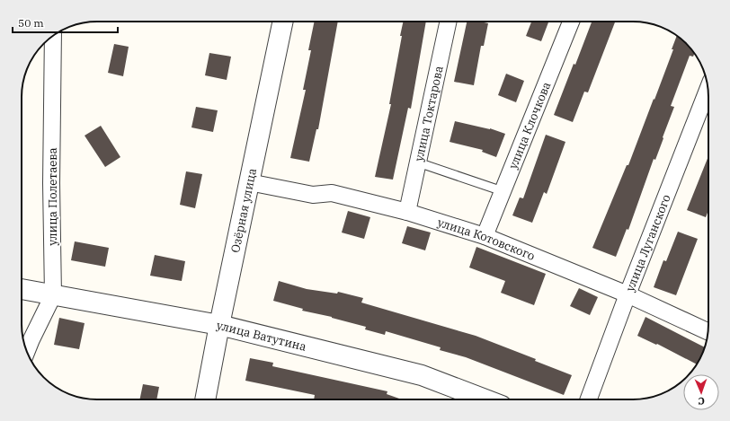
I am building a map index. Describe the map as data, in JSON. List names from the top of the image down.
{
  "streets": {
    "street": [
      "улица Токтарова",
      "улица Клочкова",
      "улица Полетаева",
      "Озёрная улица",
      "улица Котовского",
      "улица Луганского",
      "улица Ватутина"
    ]
  },
  "crossings": [
    ["улица Токтарова", "улица Котовского"],
    ["улица Клочкова", "улица Котовского"],
    ["улица Полетаева", "улица Ватутина"],
    ["Озёрная улица", "улица Котовского"],
    ["Озёрная улица", "улица Ватутина"],
    ["улица Котовского", "улица Луганского"]
  ],
  "scale_bar": "50 m",
  "north": "bottom"
}
